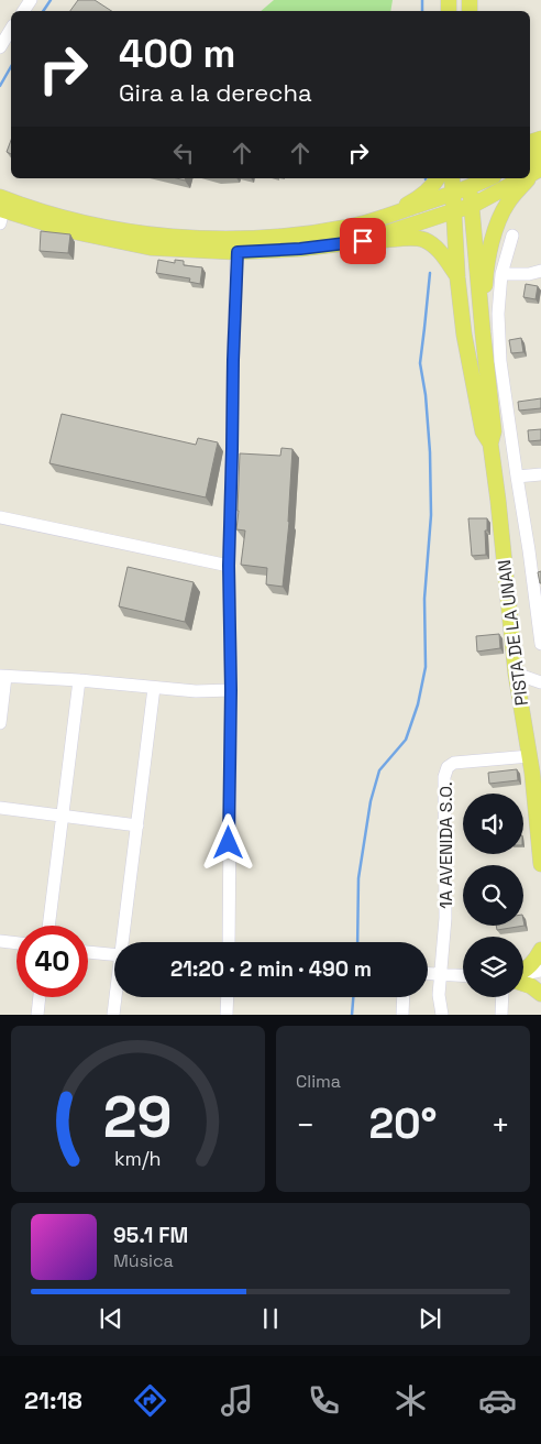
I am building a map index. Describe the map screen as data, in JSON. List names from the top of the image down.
{
  "streets": {
    "main road": ["PISTA DE LA UNAN"],
    "street": ["1A AVENIDA S.O."]
  },
  "crossings": [
    ["PISTA DE LA UNAN", "1A AVENIDA S.O."]
  ],
  "page": {
    "turn": ["400 m", "Gira a la derecha"],
    "limit": "40",
    "trip": "21:20 · 2 min · 490 m",
    "tile": "Clima",
    "heat": ["−", "20°", "+"],
    "song": ["95.1 FM", "Música"],
    "tabs": "21:18",
    "gauge": ["29", "km/h"]
  }
}
